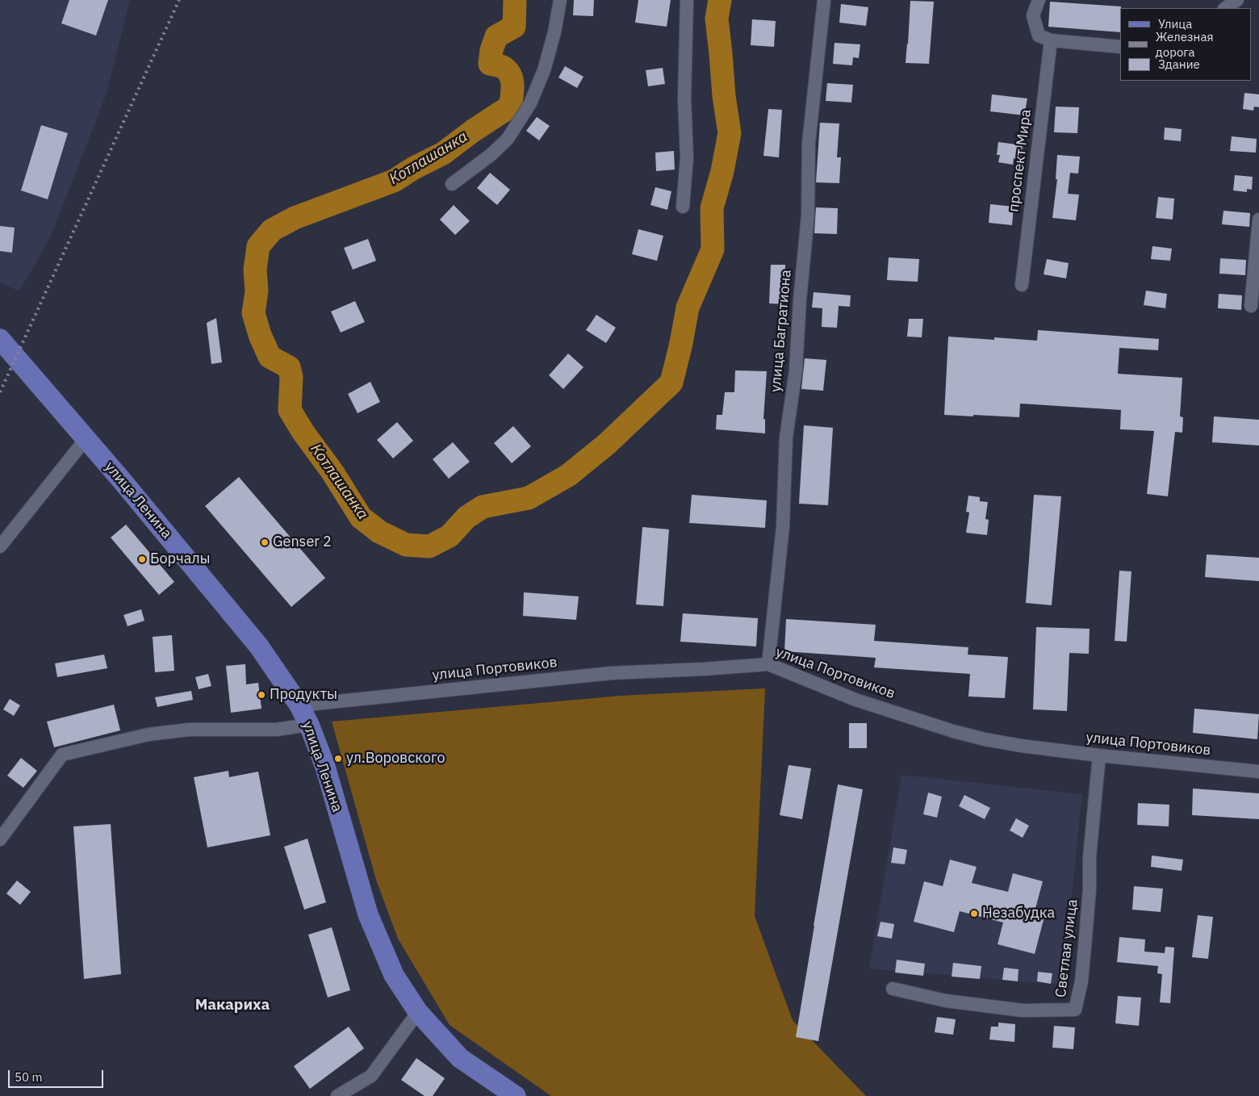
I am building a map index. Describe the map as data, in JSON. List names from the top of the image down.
{
  "streets": {
    "main road": ["улица Ленина"],
    "street": [
      "проспект Мира",
      "улица Багратиона",
      "улица Портовиков",
      "Светлая улица"
    ]
  },
  "crossings": [
    ["улица Багратиона", "улица Портовиков"],
    ["улица Ленина", "улица Портовиков"],
    ["улица Портовиков", "Светлая улица"]
  ],
  "districts": ["Макариха"],
  "water": ["Котлашанка"],
  "places": [
    "Genser 2",
    "Борчалы",
    "Продукты",
    "ул.Воровского",
    "Незабудка"
  ],
  "legend": ["Улица", "Железная дорога", "Здание"],
  "scale_bar": "50 m"
}
